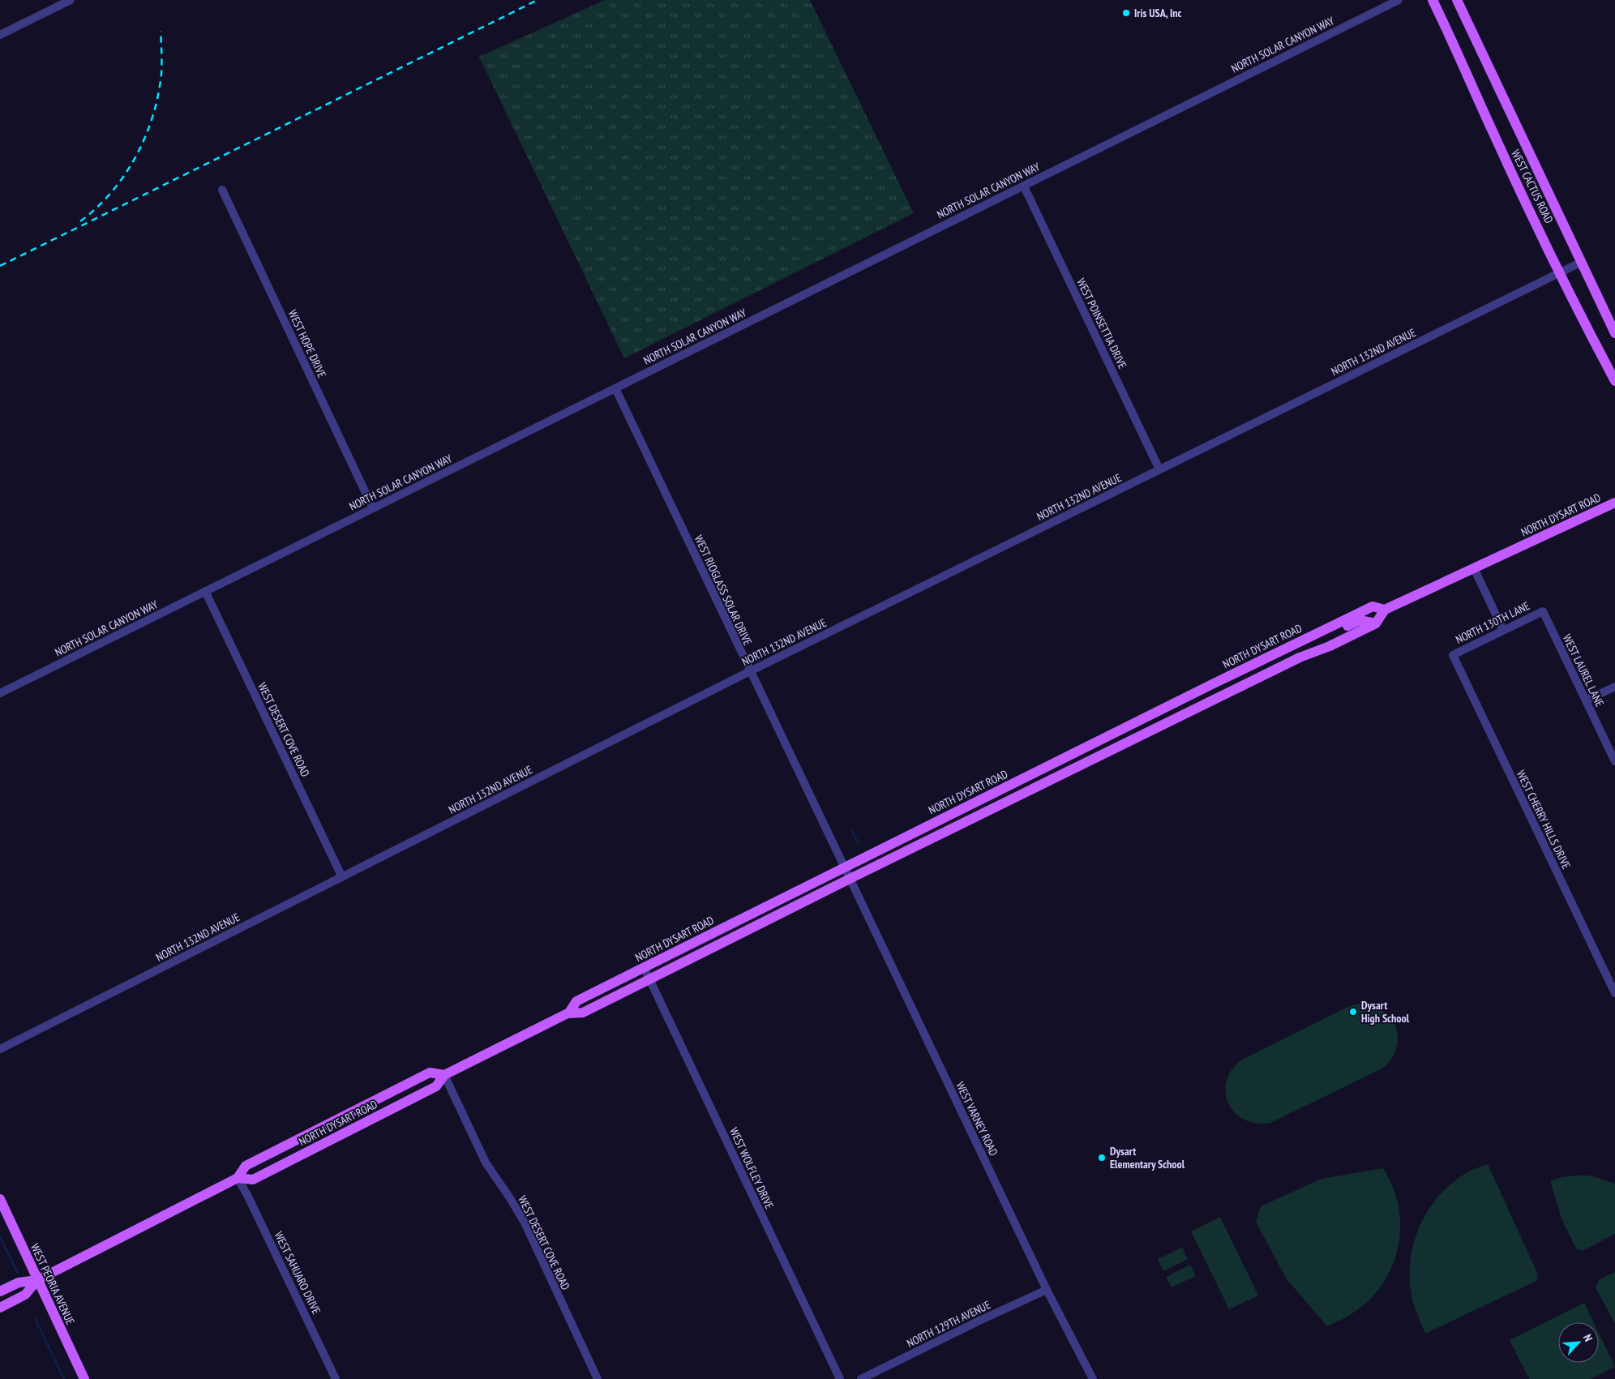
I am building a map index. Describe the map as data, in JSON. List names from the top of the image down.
{
  "streets": {
    "main road": ["WEST CACTUS ROAD", "NORTH DYSART ROAD", "WEST PEORIA AVENUE"],
    "street": [
      "NORTH SOLAR CANYON WAY",
      "WEST POINSETTIA DRIVE",
      "WEST HOPE DRIVE",
      "NORTH 132ND AVENUE",
      "WEST RIOGLASS SOLAR DRIVE",
      "NORTH 130TH LANE",
      "WEST LAUREL LANE",
      "WEST DESERT COVE ROAD",
      "WEST CHERRY HILLS DRIVE",
      "WEST VARNEY ROAD",
      "WEST WOLFLEY DRIVE",
      "WEST SAHUARO DRIVE",
      "NORTH 129TH AVENUE"
    ]
  },
  "crossings": [
    ["NORTH SOLAR CANYON WAY", "WEST POINSETTIA DRIVE"],
    ["NORTH SOLAR CANYON WAY", "WEST HOPE DRIVE"],
    ["NORTH SOLAR CANYON WAY", "WEST RIOGLASS SOLAR DRIVE"],
    ["NORTH SOLAR CANYON WAY", "WEST DESERT COVE ROAD"],
    ["WEST CACTUS ROAD", "NORTH 132ND AVENUE"],
    ["WEST POINSETTIA DRIVE", "NORTH 132ND AVENUE"],
    ["NORTH 132ND AVENUE", "WEST RIOGLASS SOLAR DRIVE"],
    ["NORTH 132ND AVENUE", "WEST DESERT COVE ROAD"],
    ["NORTH DYSART ROAD", "WEST RIOGLASS SOLAR DRIVE"],
    ["NORTH DYSART ROAD", "WEST DESERT COVE ROAD"],
    ["NORTH DYSART ROAD", "WEST VARNEY ROAD"],
    ["NORTH DYSART ROAD", "WEST WOLFLEY DRIVE"],
    ["NORTH DYSART ROAD", "WEST SAHUARO DRIVE"],
    ["NORTH DYSART ROAD", "WEST PEORIA AVENUE"],
    ["WEST RIOGLASS SOLAR DRIVE", "WEST VARNEY ROAD"],
    ["NORTH 130TH LANE", "WEST LAUREL LANE"],
    ["NORTH 130TH LANE", "WEST CHERRY HILLS DRIVE"],
    ["WEST VARNEY ROAD", "NORTH 129TH AVENUE"]
  ],
  "places": ["Iris USA, Inc", "Dysart High School", "Dysart Elementary School"],
  "north": "top right"
}
